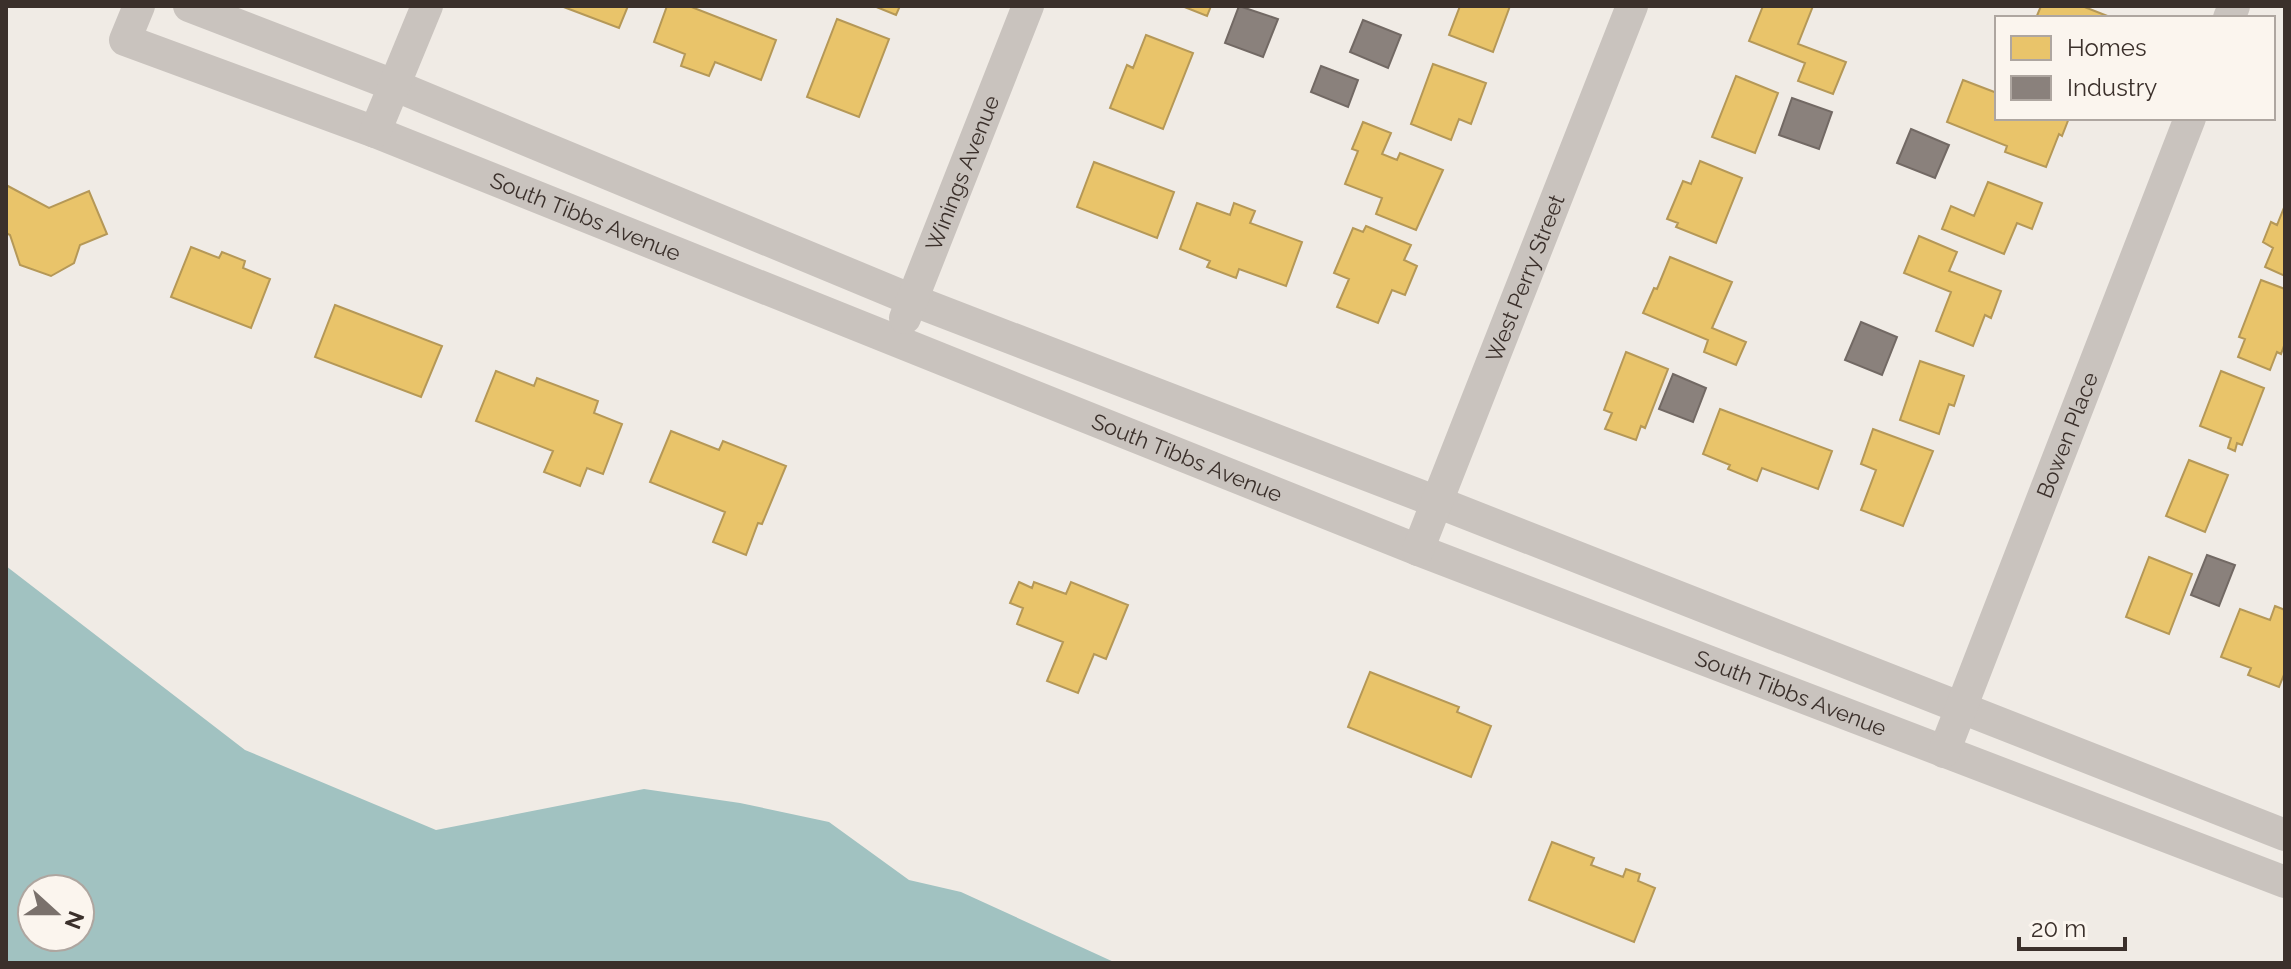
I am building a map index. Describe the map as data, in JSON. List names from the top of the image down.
{
  "streets": {
    "street": [
      "Winings Avenue",
      "South Tibbs Avenue",
      "West Perry Street",
      "Bowen Place"
    ]
  },
  "crossings": [
    ["Winings Avenue", "South Tibbs Avenue"],
    ["South Tibbs Avenue", "West Perry Street"],
    ["South Tibbs Avenue", "Bowen Place"]
  ],
  "legend": ["Homes", "Industry"],
  "scale_bar": "20 m",
  "north": "right"
}
